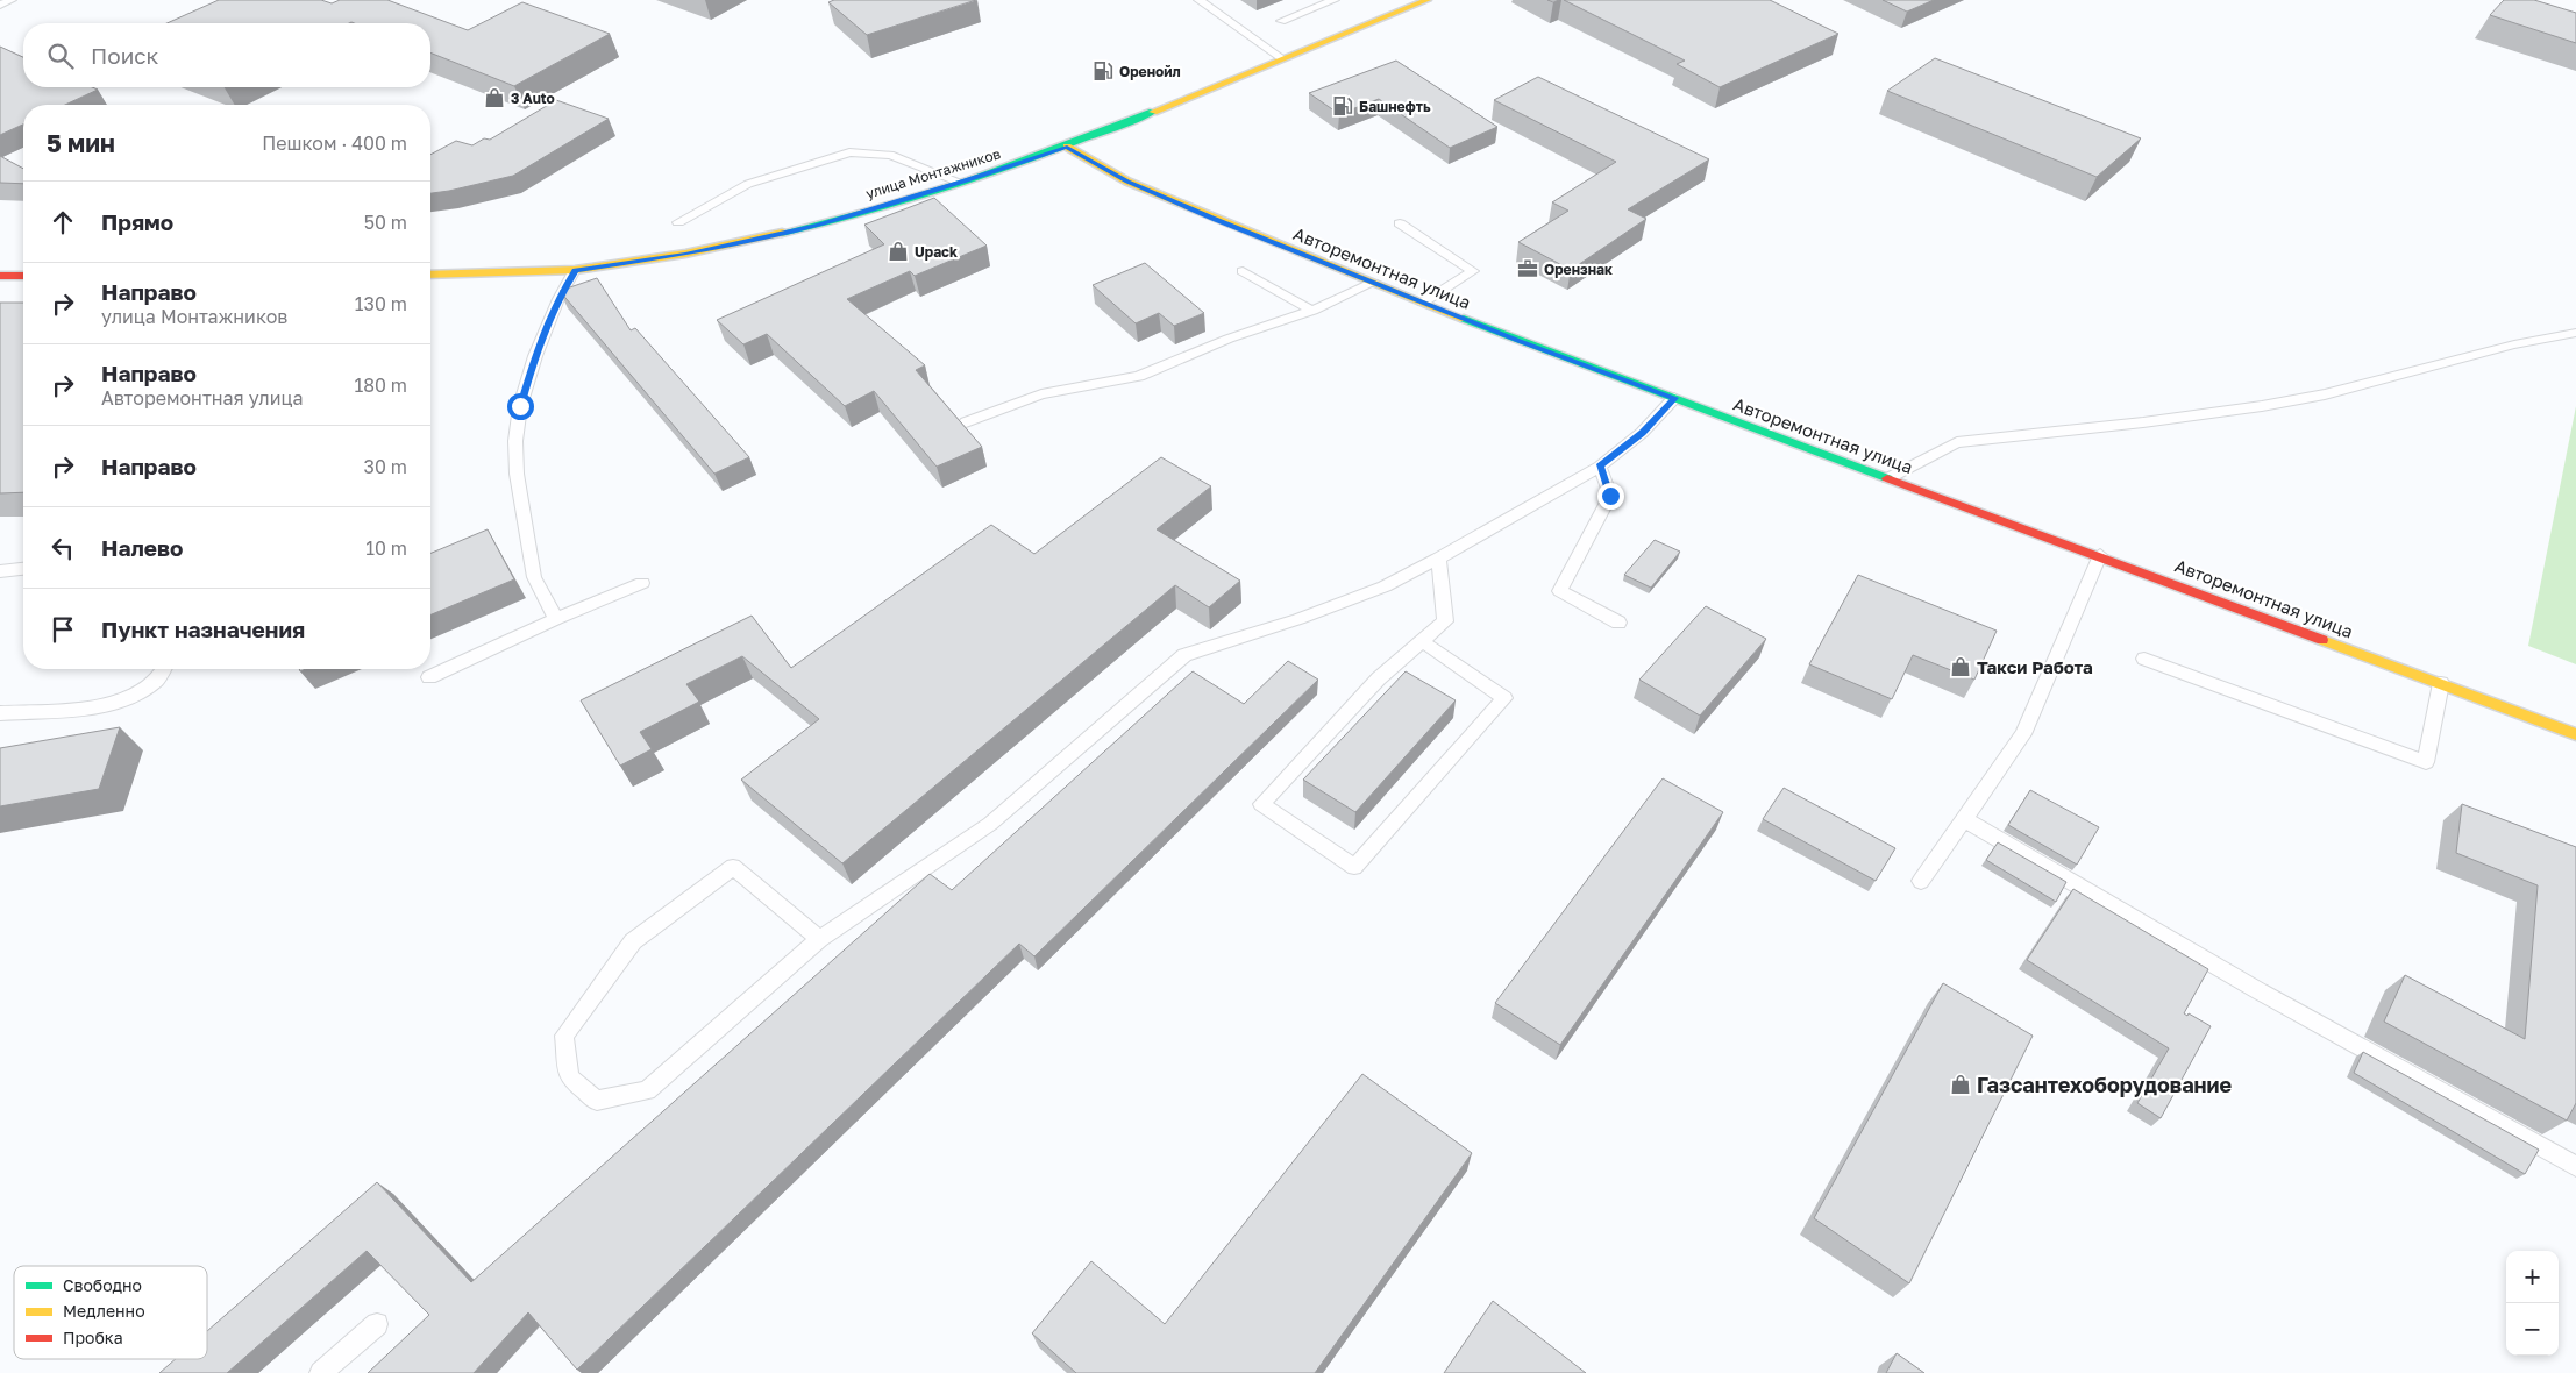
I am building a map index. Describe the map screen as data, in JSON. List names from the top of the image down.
{
  "streets": {
    "main road": ["улица Монтажников", "Авторемонтная улица"]
  },
  "crossings": [
    ["улица Монтажников", "Авторемонтная улица"]
  ],
  "places": {
    "fuel station": ["Оренойл", "Башнефть"],
    "shop": [
      "3 Auto",
      "Upack",
      "Такси Работа",
      "Газсантехоборудование"
    ],
    "office": ["Орензнак"]
  },
  "legend": ["Свободно", "Медленно", "Пробка"],
  "page": {
    "search": "Поиск",
    "heading": ["5 мин", "Пешком · 400 m"],
    "list": [
      ["Прямо", "50 m"],
      ["Направо", "улица Монтажников", "130 m"],
      ["Направо", "Авторемонтная улица", "180 m"],
      ["Направо", "30 m"],
      ["Налево", "10 m"],
      "Пункт назначения"
    ],
    "map_buttons": ["+", "−"]
  }
}
